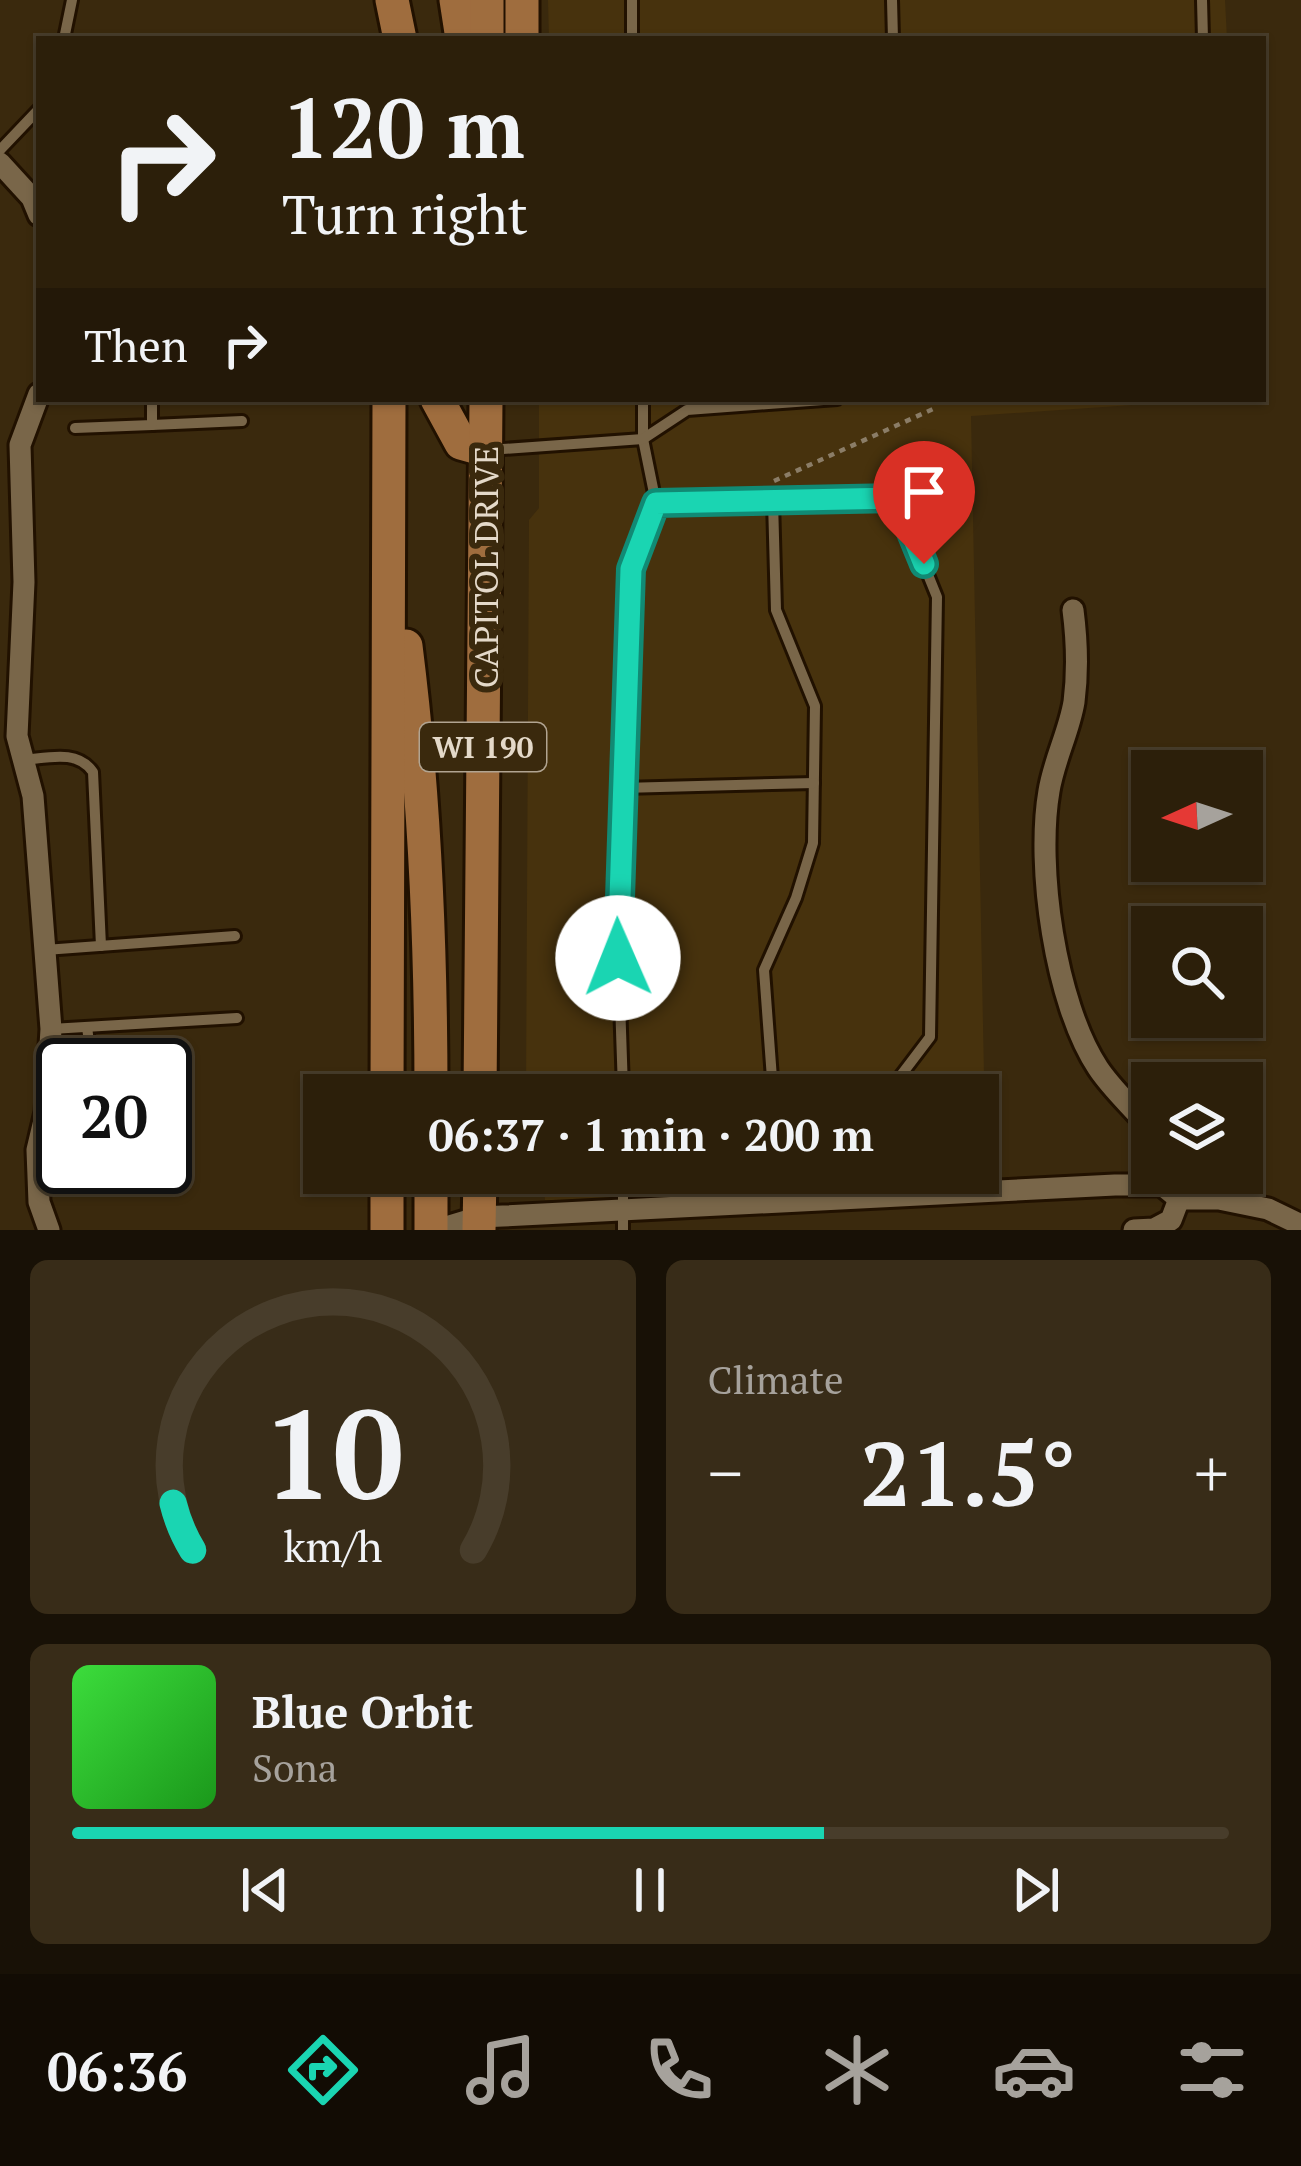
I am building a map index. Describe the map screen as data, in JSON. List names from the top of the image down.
{
  "streets": {
    "main road": ["CAPITOL DRIVE", "WI 190"]
  },
  "north": "left",
  "page": {
    "turn": ["120 m", "Turn right"],
    "then": "Then",
    "limit": "20",
    "trip": "06:37 · 1 min · 200 m",
    "tile": "Climate",
    "heat": ["−", "21.5°", "+"],
    "song": ["Blue Orbit", "Sona"],
    "tabs": "06:36",
    "gauge": ["10", "km/h"]
  }
}
